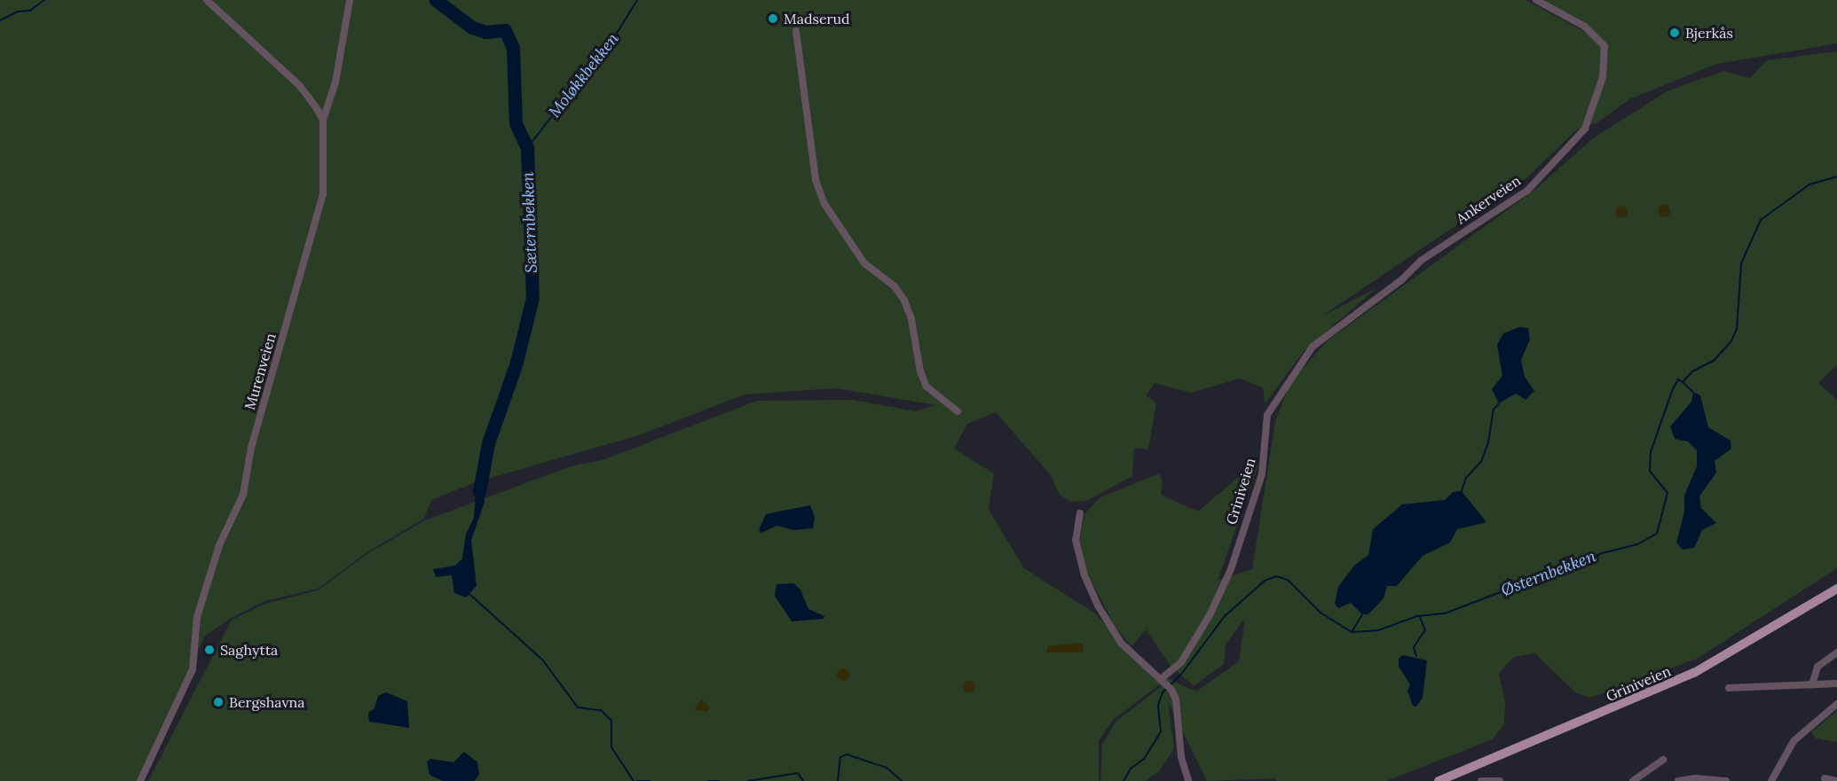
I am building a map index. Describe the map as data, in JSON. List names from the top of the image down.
{
  "streets": {
    "main road": ["Griniveien"],
    "street": ["Ankerveien", "Murenveien"]
  },
  "crossings": [
    ["Ankerveien", "Griniveien"]
  ],
  "water": ["Moløkkbekken", "Sæternbekken", "Østernbekken"],
  "places": [
    "Madserud",
    "Bjerkås",
    "Saghytta",
    "Bergshavna"
  ]
}
